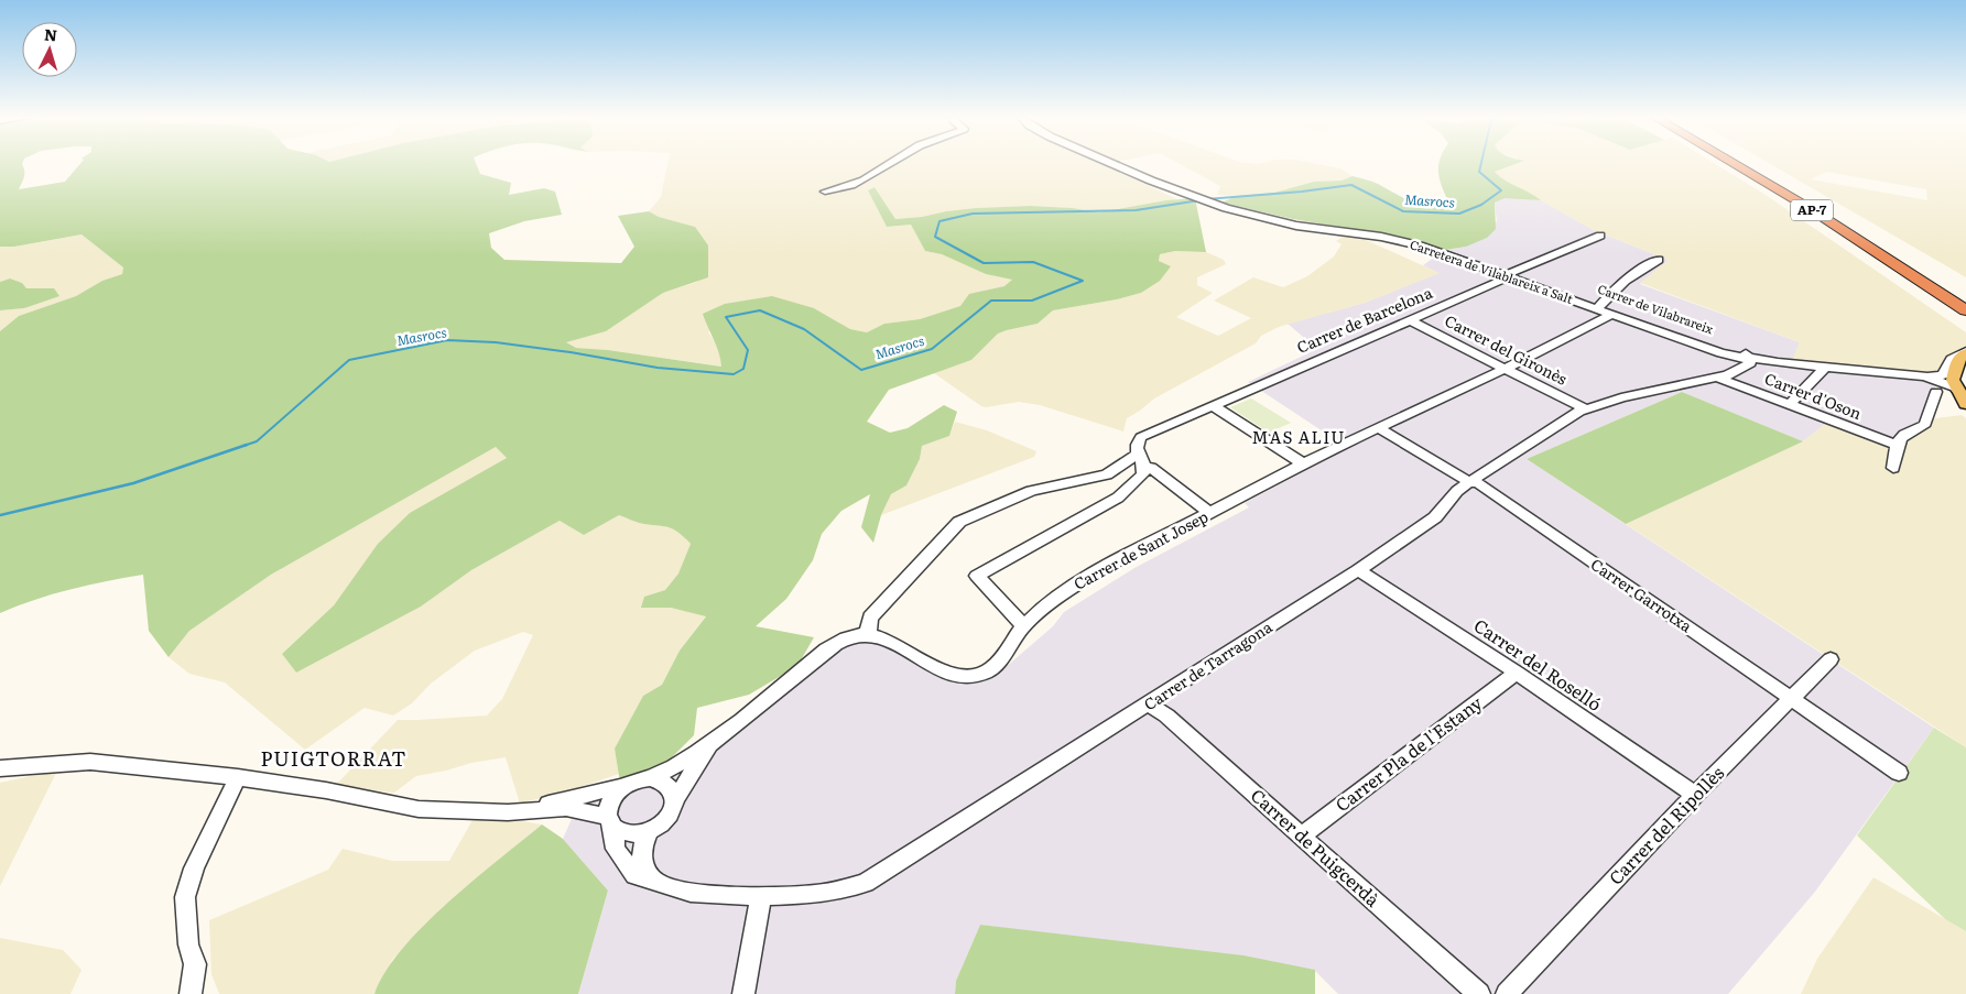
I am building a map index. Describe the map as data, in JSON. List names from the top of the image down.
{
  "streets": {
    "highway": ["AP-7"],
    "street": [
      "Carretera de Vilablareix a Salt",
      "Carrer de Vilabrareix",
      "Carrer de Barcelona",
      "Carrer del Gironès",
      "Carrer d'Oson",
      "Carrer de Sant Josep",
      "Carrer Garrotxa",
      "Carrer del Roselló",
      "Carrer de Tarragona",
      "Carrer Pla de l'Estany",
      "Carrer del Ripollès",
      "Carrer de Puigcerdà"
    ]
  },
  "crossings": [
    ["Carretera de Vilablareix a Salt", "Carrer de Vilabrareix"],
    ["Carretera de Vilablareix a Salt", "Carrer de Barcelona"],
    ["Carrer de Vilabrareix", "Carrer de Barcelona"],
    ["Carrer de Vilabrareix", "Carrer de Sant Josep"],
    ["Carrer de Vilabrareix", "Carrer de Tarragona"],
    ["Carrer de Barcelona", "Carrer del Gironès"],
    ["Carrer del Gironès", "Carrer de Sant Josep"],
    ["Carrer del Gironès", "Carrer de Tarragona"],
    ["Carrer d'Oson", "Carrer de Tarragona"],
    ["Carrer de Sant Josep", "Carrer Garrotxa"],
    ["Carrer Garrotxa", "Carrer de Tarragona"],
    ["Carrer Garrotxa", "Carrer del Ripollès"],
    ["Carrer del Roselló", "Carrer de Tarragona"],
    ["Carrer del Roselló", "Carrer Pla de l'Estany"],
    ["Carrer del Roselló", "Carrer del Ripollès"],
    ["Carrer de Tarragona", "Carrer de Puigcerdà"],
    ["Carrer Pla de l'Estany", "Carrer de Puigcerdà"]
  ],
  "districts": ["MAS ALIU", "PUIGTORRAT"],
  "water": ["Masrocs"],
  "north": "top"
}
